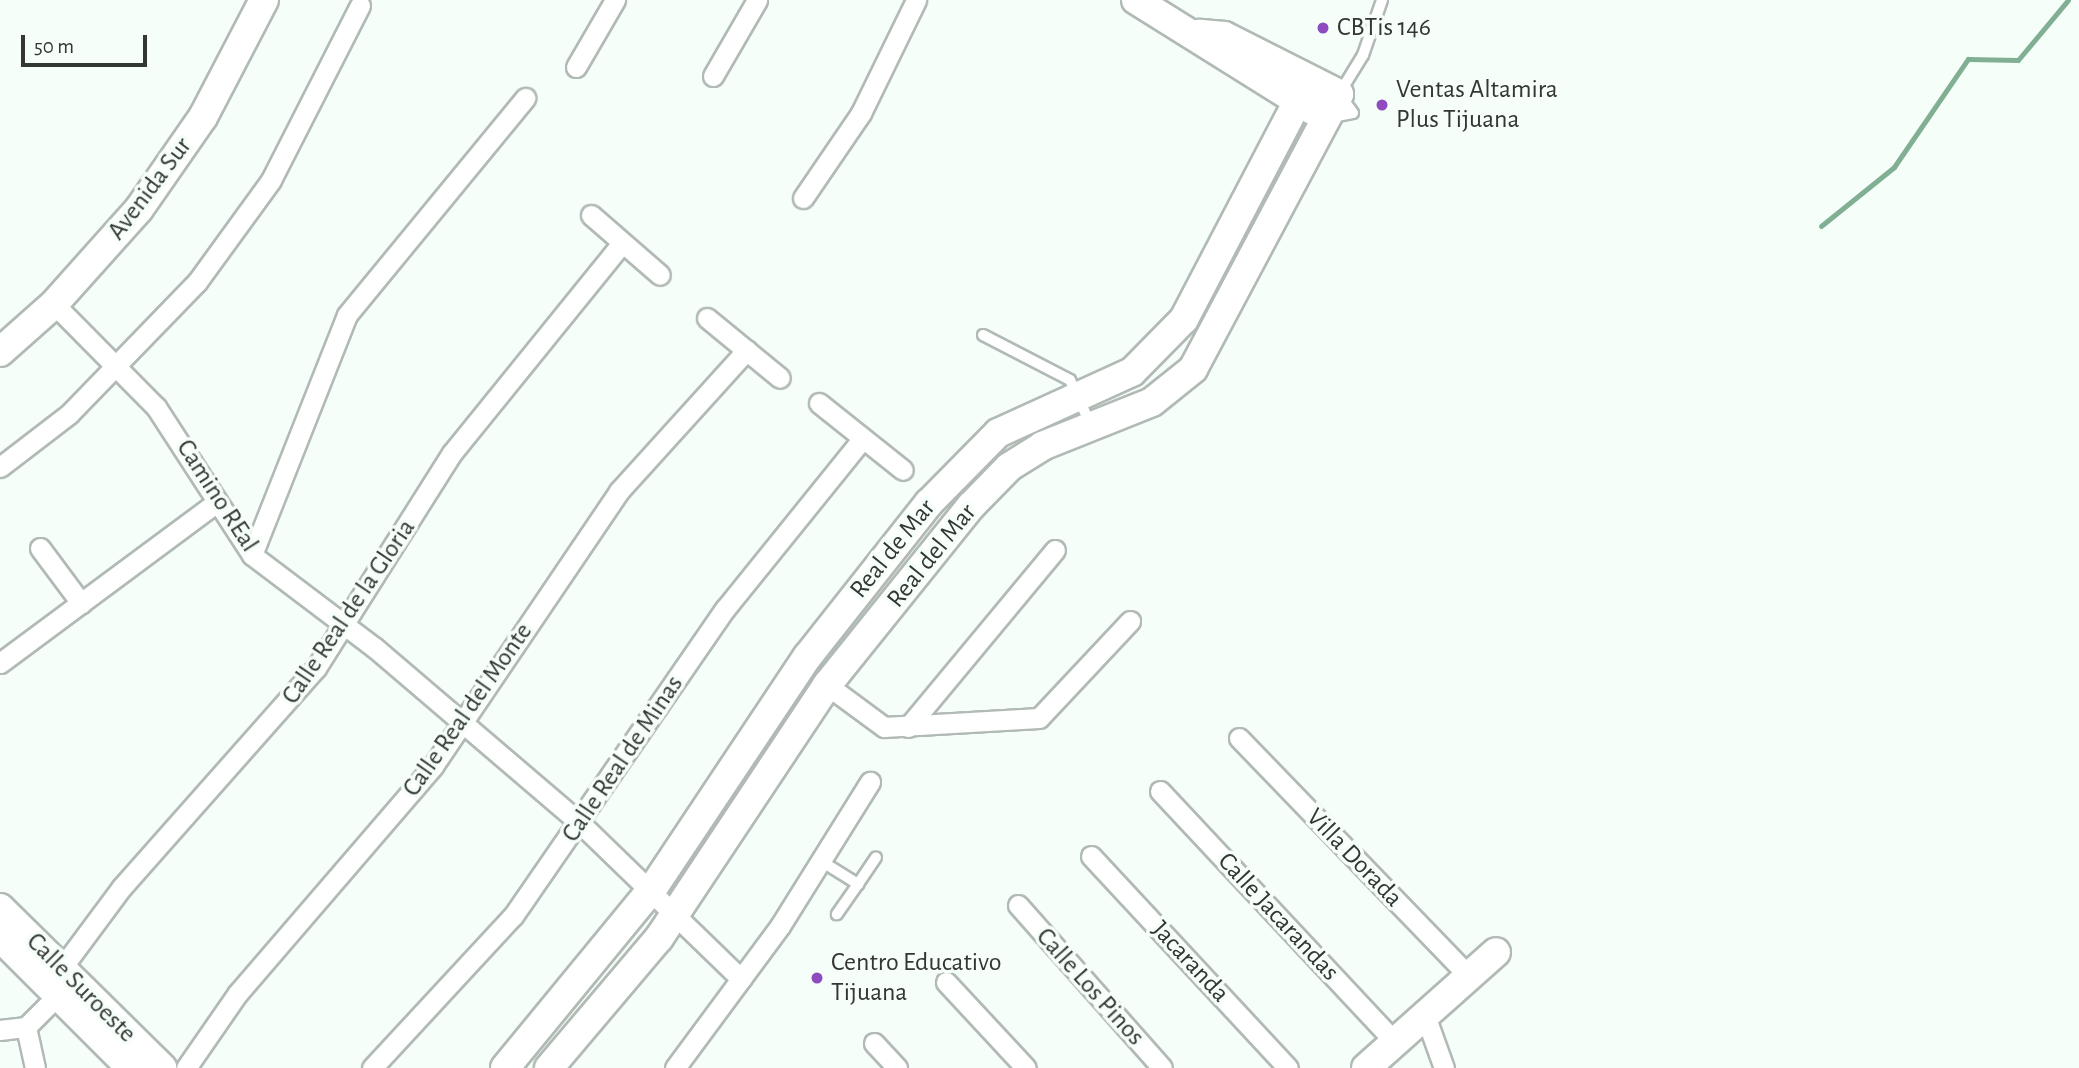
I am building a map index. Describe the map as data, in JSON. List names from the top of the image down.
{
  "streets": {
    "street": [
      "Avenida Sur",
      "Camino REal",
      "Real de Mar",
      "Real del Mar",
      "Calle Real de la Gloria",
      "Calle Real del Monte",
      "Calle Real de Minas",
      "Villa Dorada",
      "Calle Jacarandas",
      "Jacaranda",
      "Calle Los Pinos",
      "Calle Suroeste"
    ]
  },
  "crossings": [
    ["Avenida Sur", "Camino REal"],
    ["Camino REal", "Real de Mar"],
    ["Camino REal", "Real del Mar"],
    ["Camino REal", "Calle Real de la Gloria"],
    ["Camino REal", "Calle Real del Monte"],
    ["Camino REal", "Calle Real de Minas"],
    ["Calle Real de la Gloria", "Calle Suroeste"]
  ],
  "places": ["CBTis 146", "Ventas Altamira Plus Tijuana", "Centro Educativo Tijuana"],
  "scale_bar": "50 m"
}
